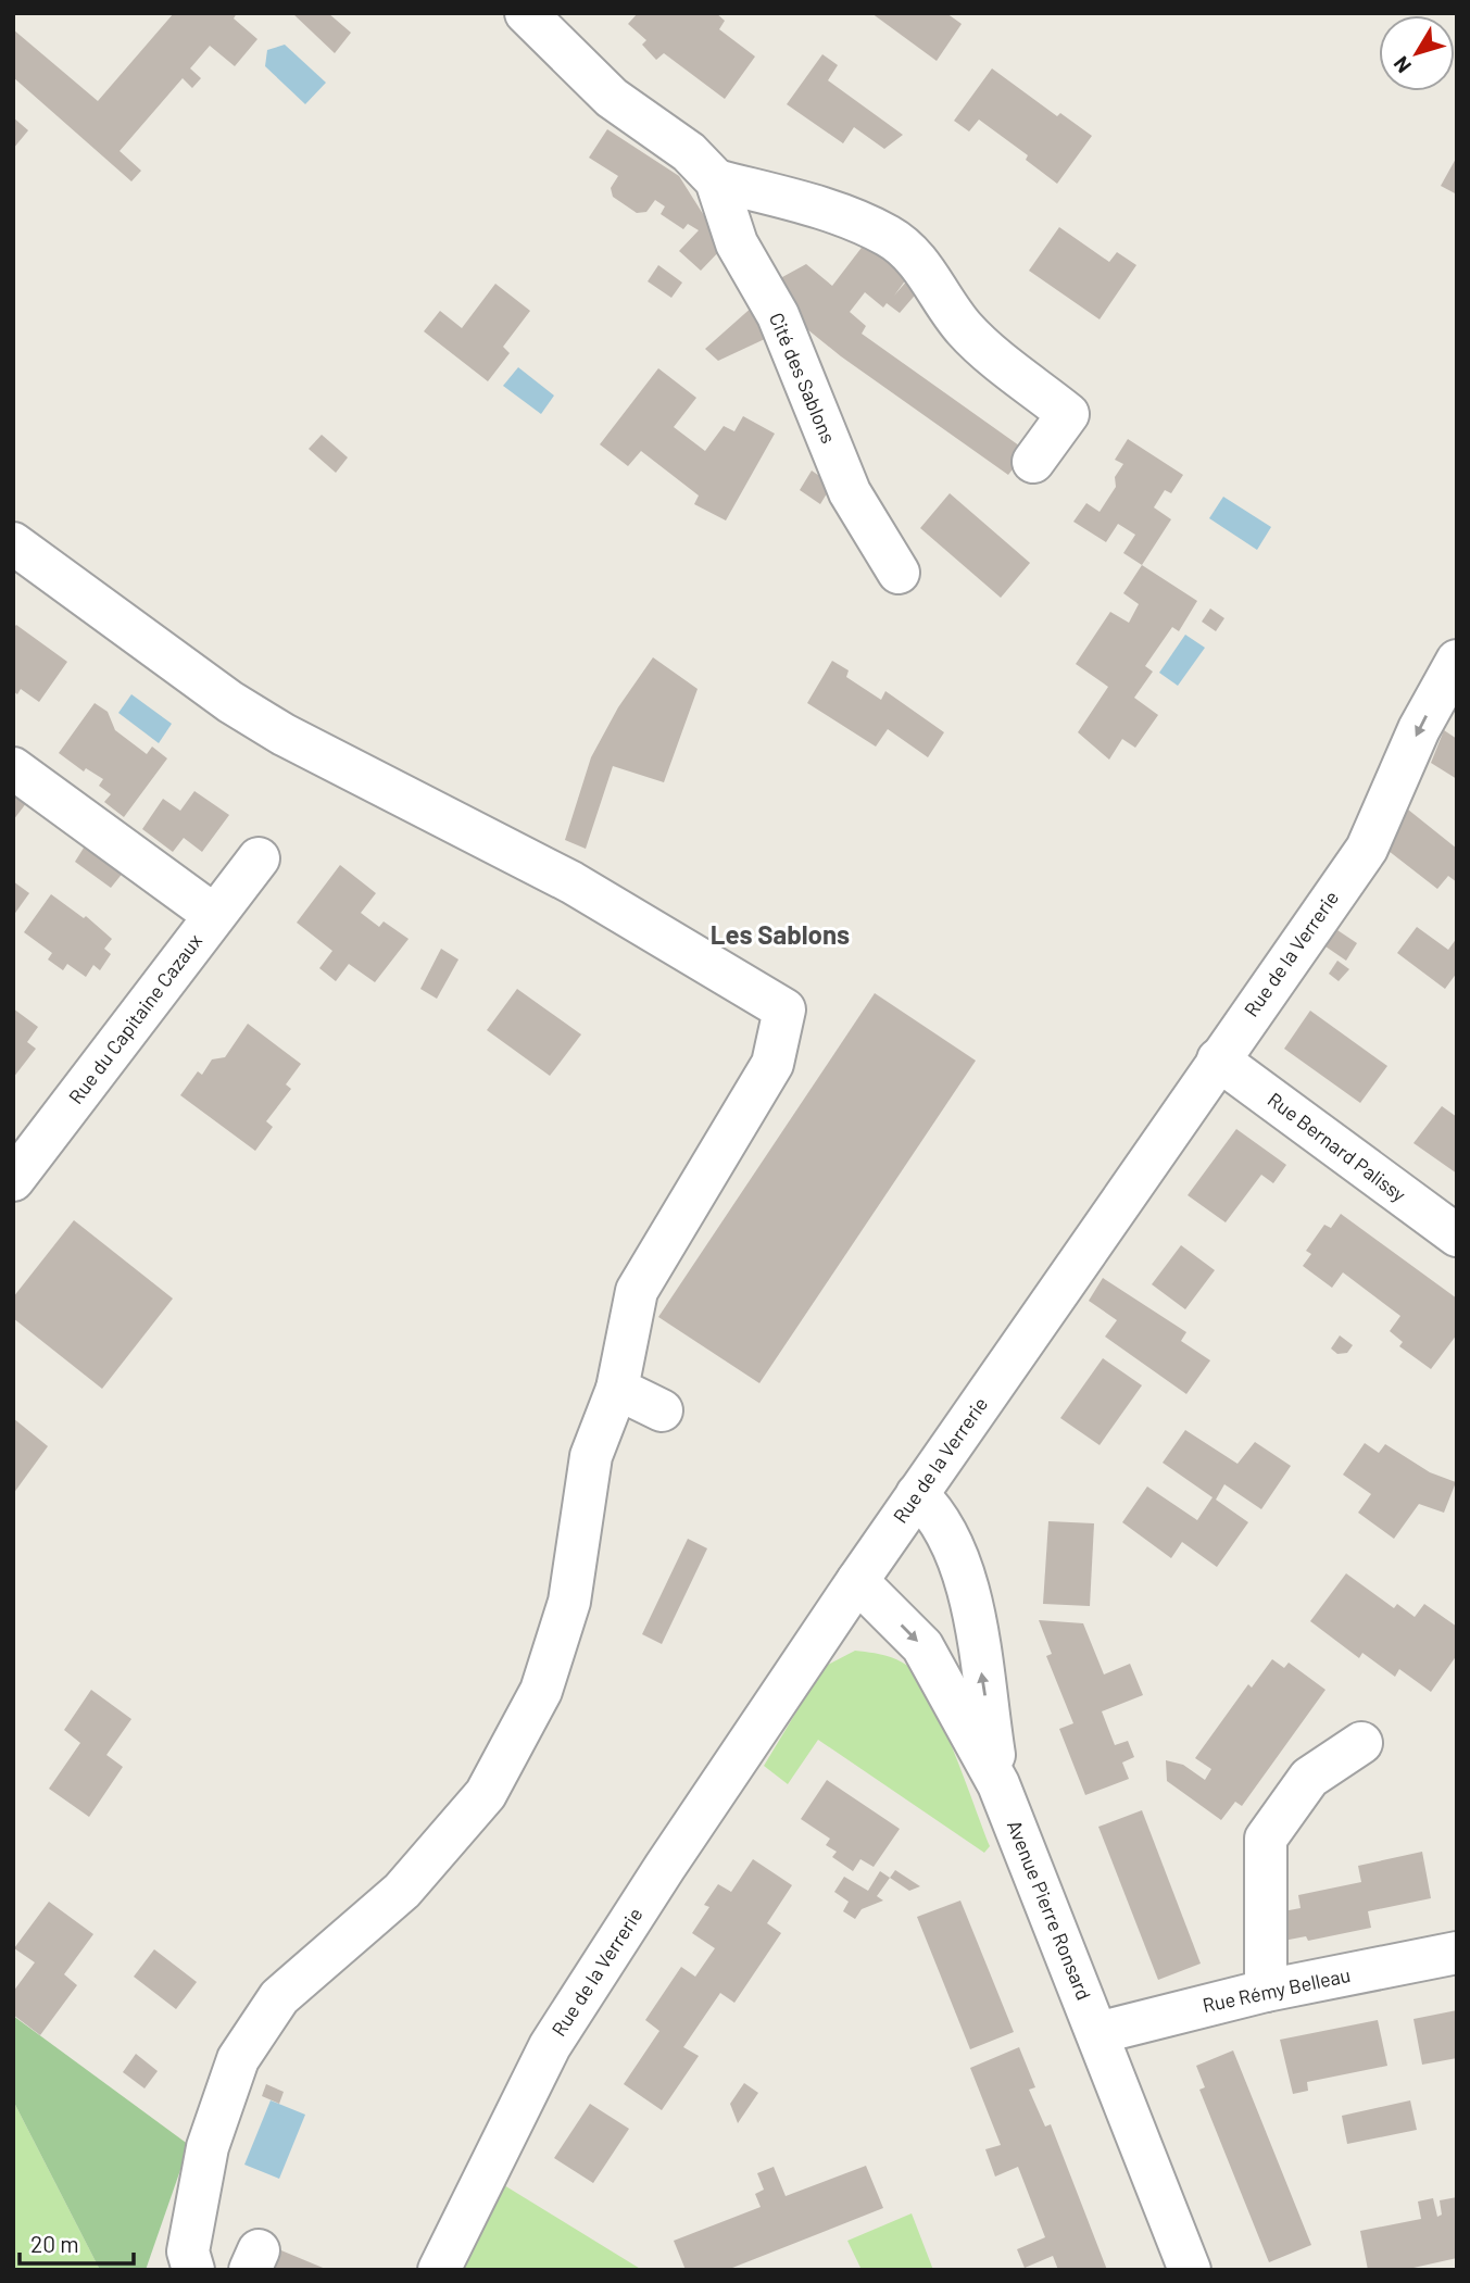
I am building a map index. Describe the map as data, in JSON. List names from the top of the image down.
{
  "streets": {
    "street": [
      "Cité des Sablons",
      "Rue de la Verrerie",
      "Rue du Capitaine Cazaux",
      "Rue Bernard Palissy",
      "Avenue Pierre Ronsard",
      "Rue Rémy Belleau"
    ]
  },
  "crossings": [
    ["Rue de la Verrerie", "Rue Bernard Palissy"],
    ["Rue de la Verrerie", "Avenue Pierre Ronsard"],
    ["Avenue Pierre Ronsard", "Rue Rémy Belleau"]
  ],
  "districts": ["Les Sablons"],
  "scale_bar": "20 m",
  "north": "bottom left"
}
